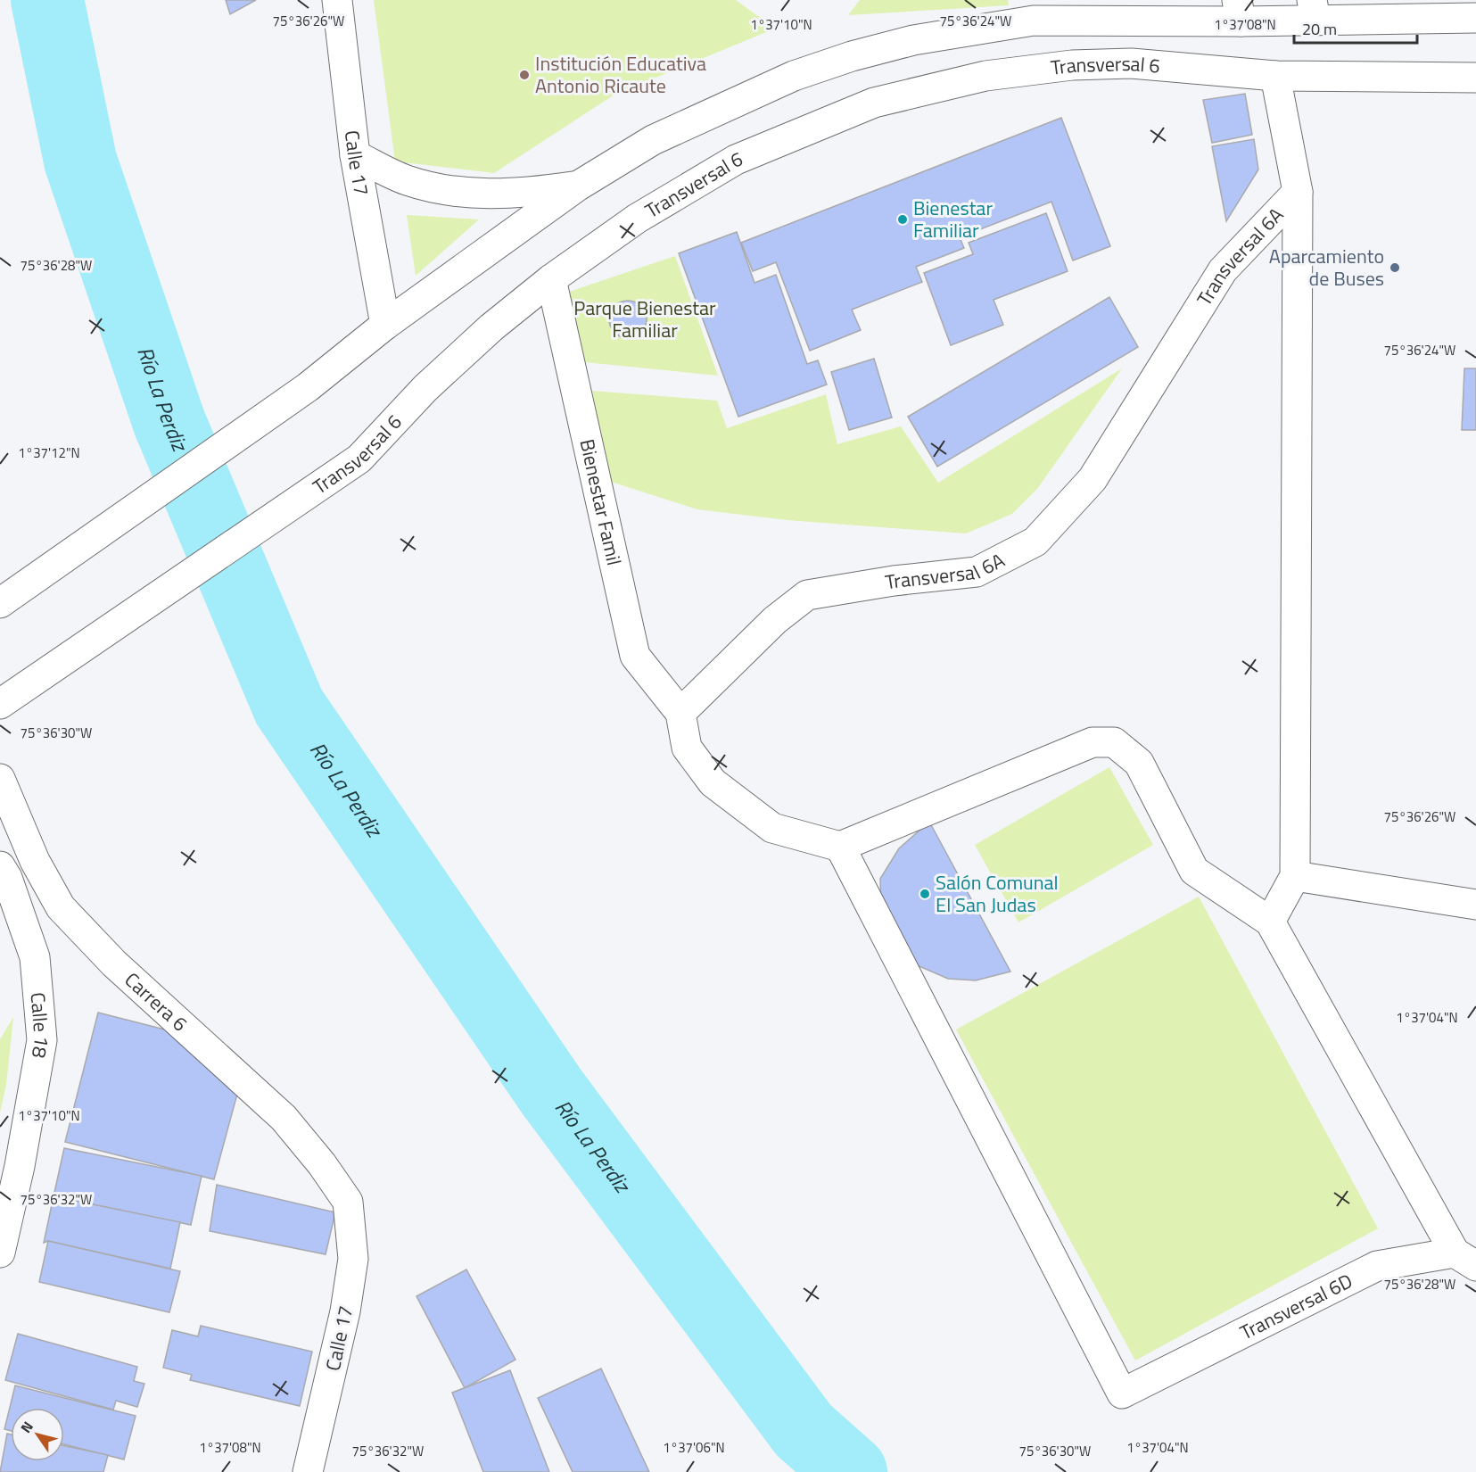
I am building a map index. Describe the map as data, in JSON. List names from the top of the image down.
{
  "streets": {
    "main road": [
      "Transversal 6",
      "Calle 17",
      "Transversal 6A",
      "Bienestar Famil",
      "Carrera 6",
      "Calle 18",
      "Transversal 6D"
    ]
  },
  "crossings": [
    ["Transversal 6", "Bienestar Famil"],
    ["Calle 17", "Carrera 6"],
    ["Transversal 6A", "Bienestar Famil"]
  ],
  "water": ["Río La Perdiz"],
  "parks": ["Parque Bienestar Familiar"],
  "places": [
    "Institución Educativa Antonio Ricaute",
    "Bienestar Familiar",
    "Aparcamiento de Buses",
    "Salón Comunal El San Judas"
  ],
  "scale_bar": "20 m",
  "north": "top left",
  "coordinates": [
    "75°36'26\"W",
    "75°36'24\"W",
    "1°37'10\"N",
    "1°37'08\"N",
    "75°36'28\"W",
    "1°37'12\"N",
    "75°36'30\"W",
    "1°37'04\"N",
    "75°36'32\"W",
    "1°37'06\"N"
  ]
}
